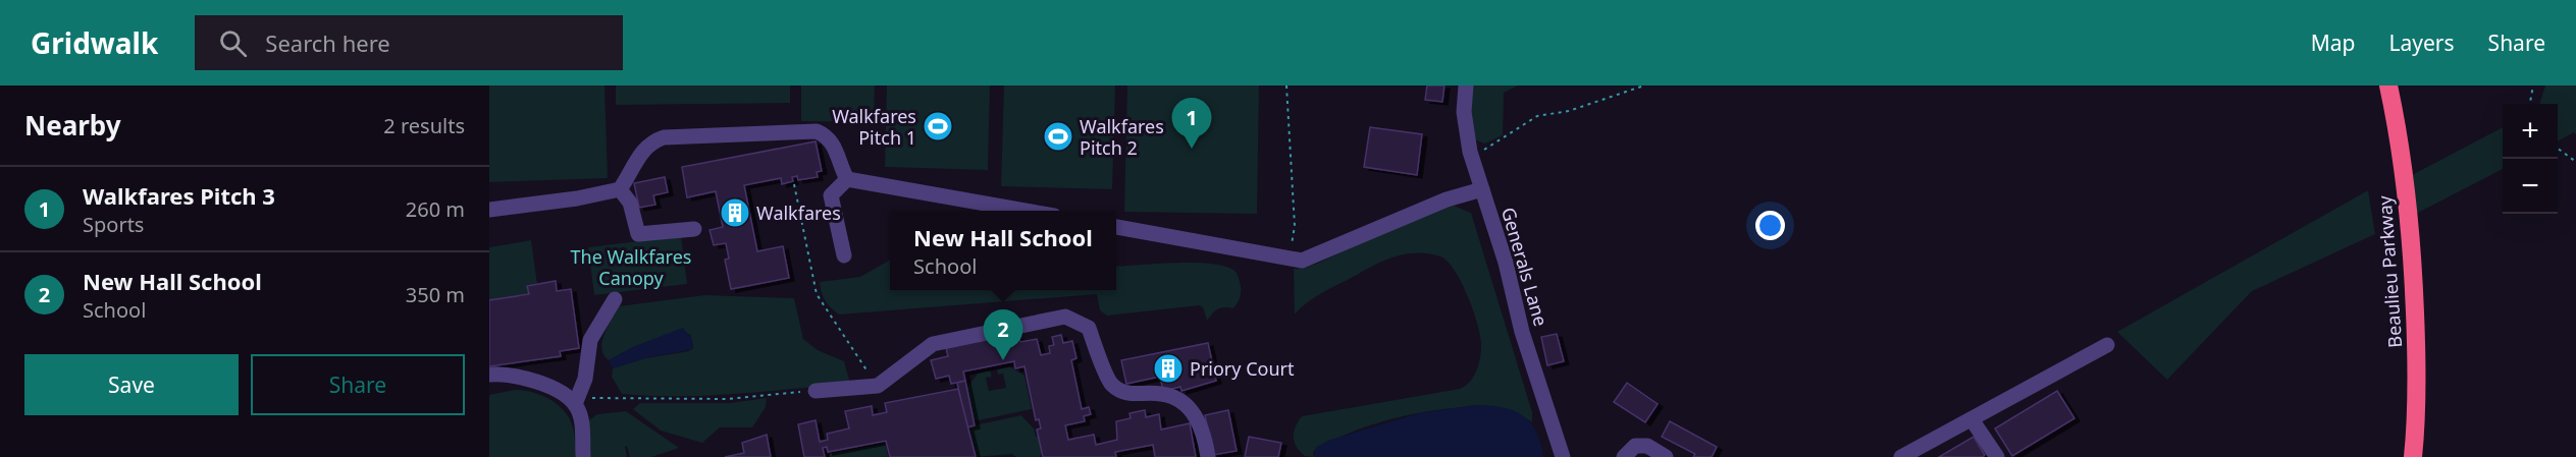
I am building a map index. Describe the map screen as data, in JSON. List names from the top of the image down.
{
  "streets": {
    "highway": ["Beaulieu Parkway"],
    "street": ["Generals Lane"]
  },
  "parks": ["The Walkfares Canopy"],
  "places": {
    "sports": ["Walkfares Pitch 1", "Walkfares Pitch 2"],
    "building": ["Walkfares", "Priory Court"]
  },
  "page": {
    "header": "Gridwalk",
    "search": "Search here",
    "nav": ["Map", "Layers", "Share"],
    "heading": ["Nearby", "2 results"],
    "pins": ["1", "2"],
    "map_buttons": ["+", "−"],
    "list": [
      {
        "mark": "1",
        "name": "Walkfares Pitch 3",
        "note": "Sports",
        "value": "260 m"
      },
      {
        "mark": "2",
        "name": "New Hall School",
        "note": "School",
        "value": "350 m"
      }
    ],
    "popup": ["New Hall School", "School"],
    "buttons": ["Save", "Share"]
  }
}
